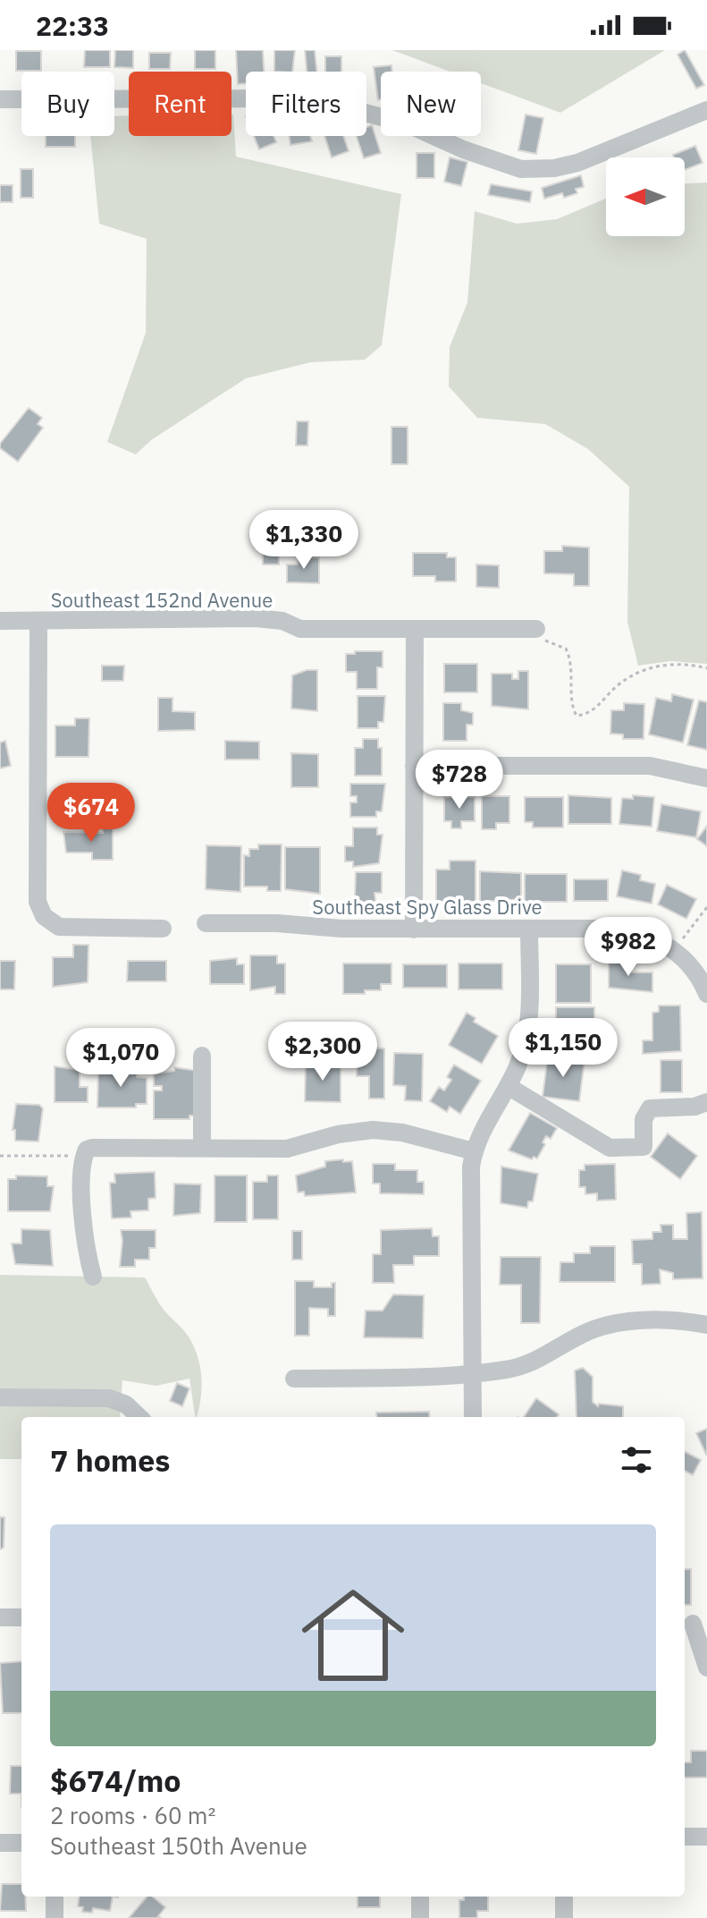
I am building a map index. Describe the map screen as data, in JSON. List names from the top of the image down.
{
  "streets": {
    "street": ["Southeast 152nd Avenue", "Southeast Spy Glass Drive"]
  },
  "north": "left",
  "page": {
    "status": "22:33",
    "chip": [
      "Buy",
      "Rent",
      "Filters",
      "New"
    ],
    "price": [
      "$1,330",
      "$728",
      "$674",
      "$982",
      "$1,150",
      "$2,300",
      "$1,070"
    ],
    "heading": "7 homes",
    "list": [
      {
        "name": "$674/mo",
        "note": "2 rooms · 60 m² · Southeast 150th Avenue"
      }
    ]
  }
}
